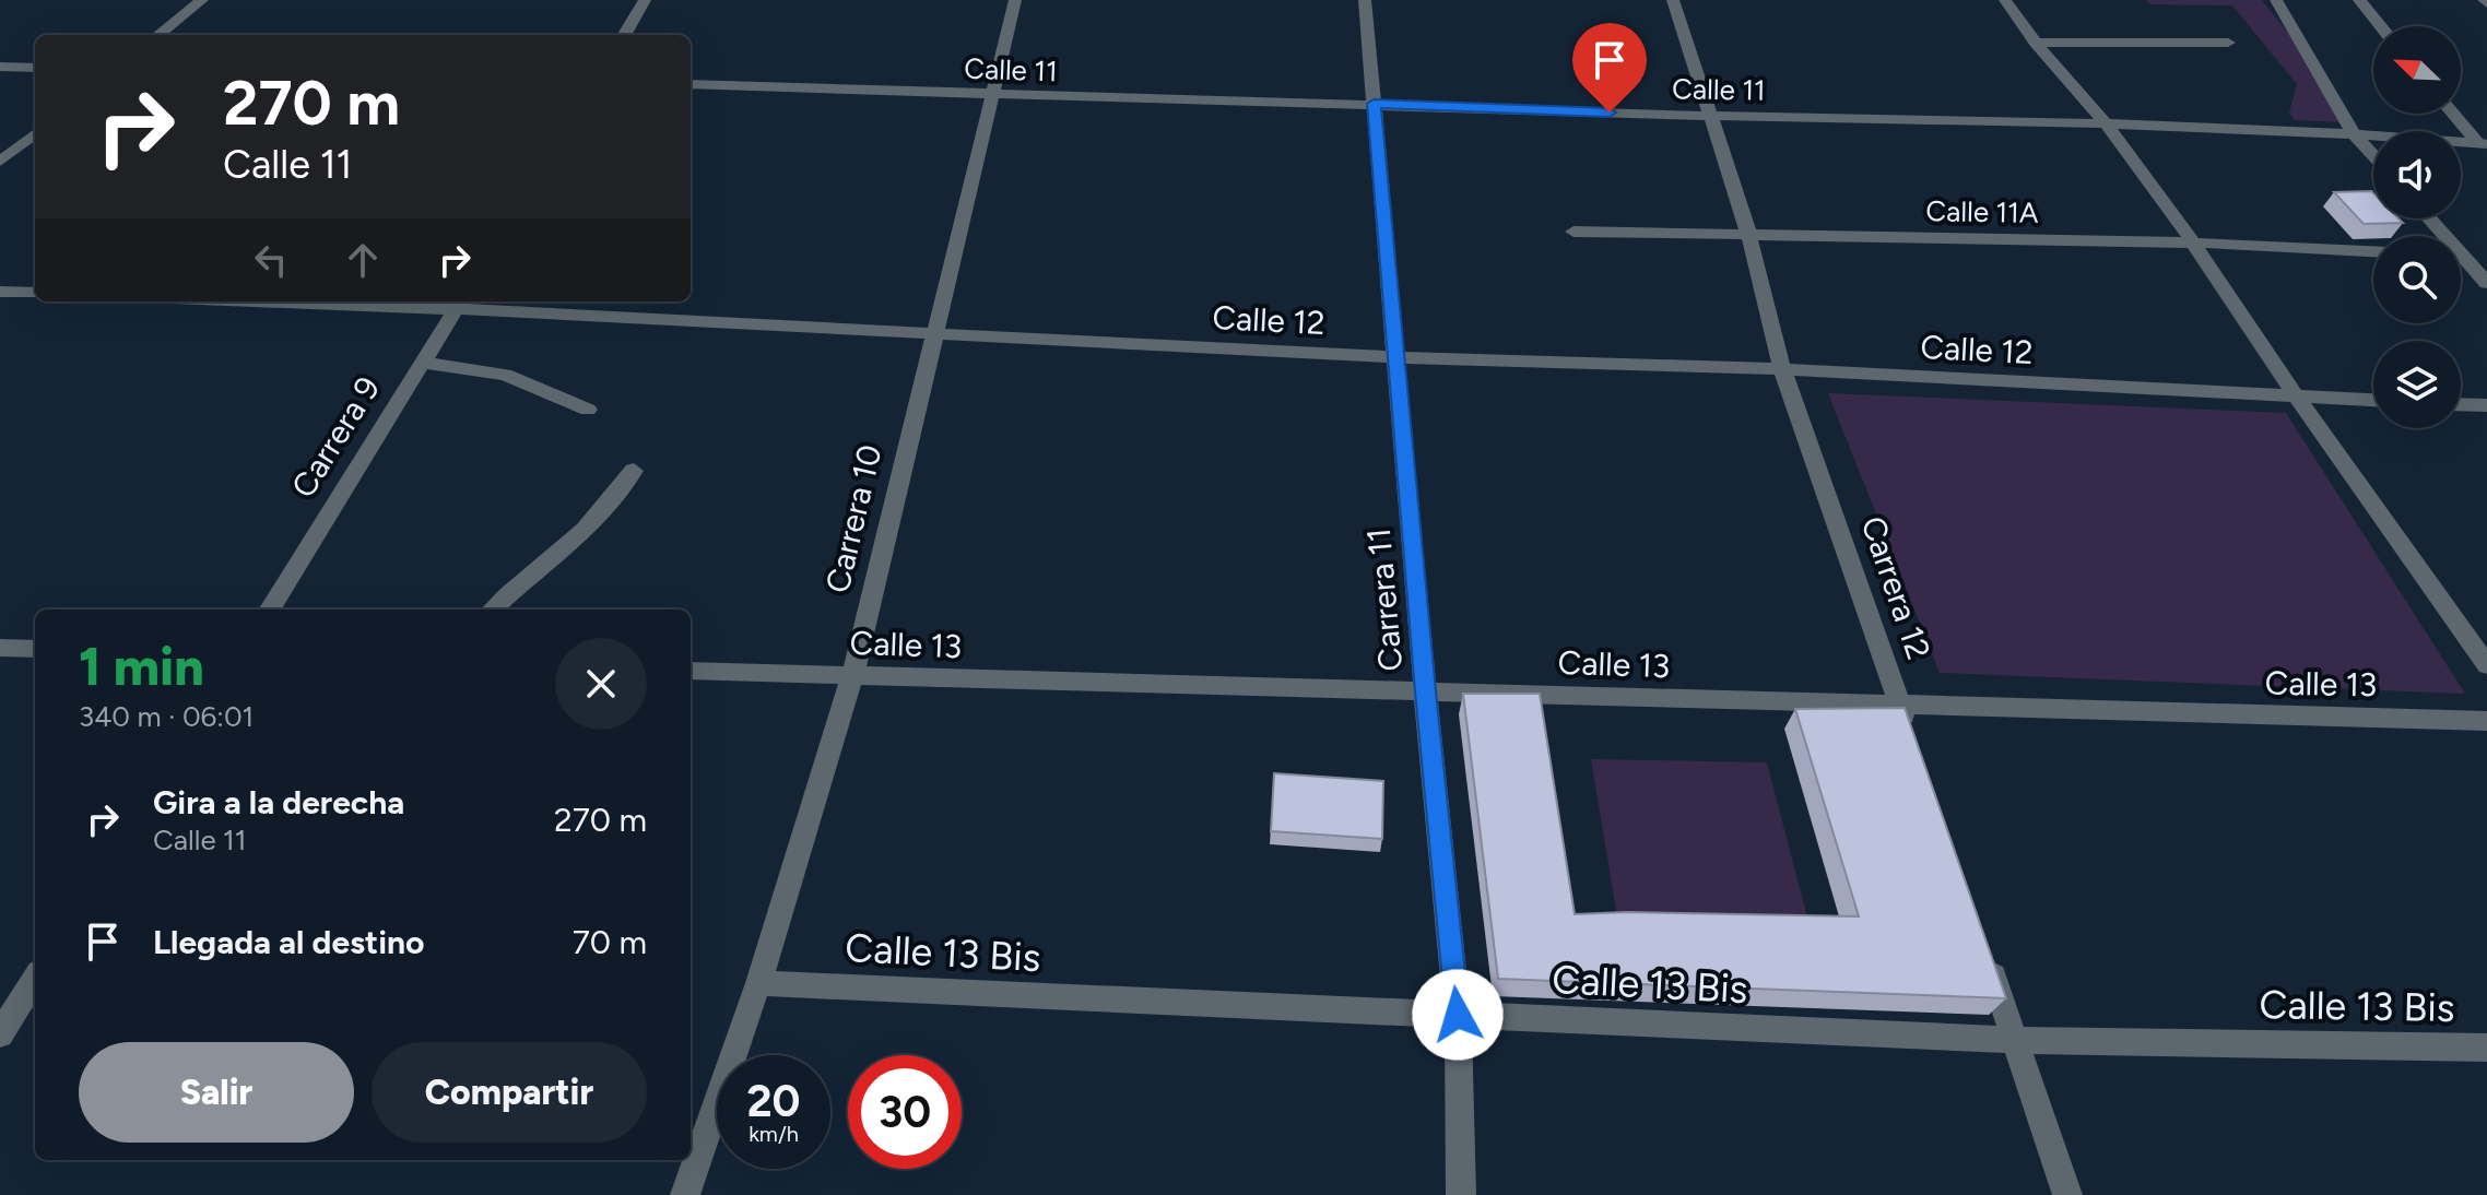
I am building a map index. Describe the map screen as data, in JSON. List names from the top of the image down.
{
  "streets": {
    "street": [
      "Calle 11",
      "Calle 11A",
      "Calle 12",
      "Carrera 9",
      "Carrera 10",
      "Carrera 12",
      "Carrera 11",
      "Calle 13",
      "Calle 13 Bis"
    ]
  },
  "crossings": [
    ["Calle 11", "Carrera 10"],
    ["Calle 11", "Carrera 12"],
    ["Calle 11", "Carrera 11"],
    ["Calle 11A", "Carrera 12"],
    ["Calle 12", "Carrera 9"],
    ["Calle 12", "Carrera 10"],
    ["Calle 12", "Carrera 12"],
    ["Calle 12", "Carrera 11"],
    ["Carrera 10", "Calle 13"],
    ["Carrera 10", "Calle 13 Bis"],
    ["Carrera 12", "Calle 13"],
    ["Carrera 11", "Calle 13"],
    ["Carrera 11", "Calle 13 Bis"]
  ],
  "north": "top left",
  "page": {
    "turn": ["270 m", "Calle 11"],
    "heading": ["1 min", "340 m · 06:01"],
    "list": [
      {
        "name": "Gira a la derecha",
        "note": "Calle 11",
        "value": "270 m"
      },
      {
        "name": "Llegada al destino",
        "value": "70 m"
      }
    ],
    "buttons": ["Salir", "Compartir"],
    "speed": "20 km/h",
    "limit": "30"
  }
}
